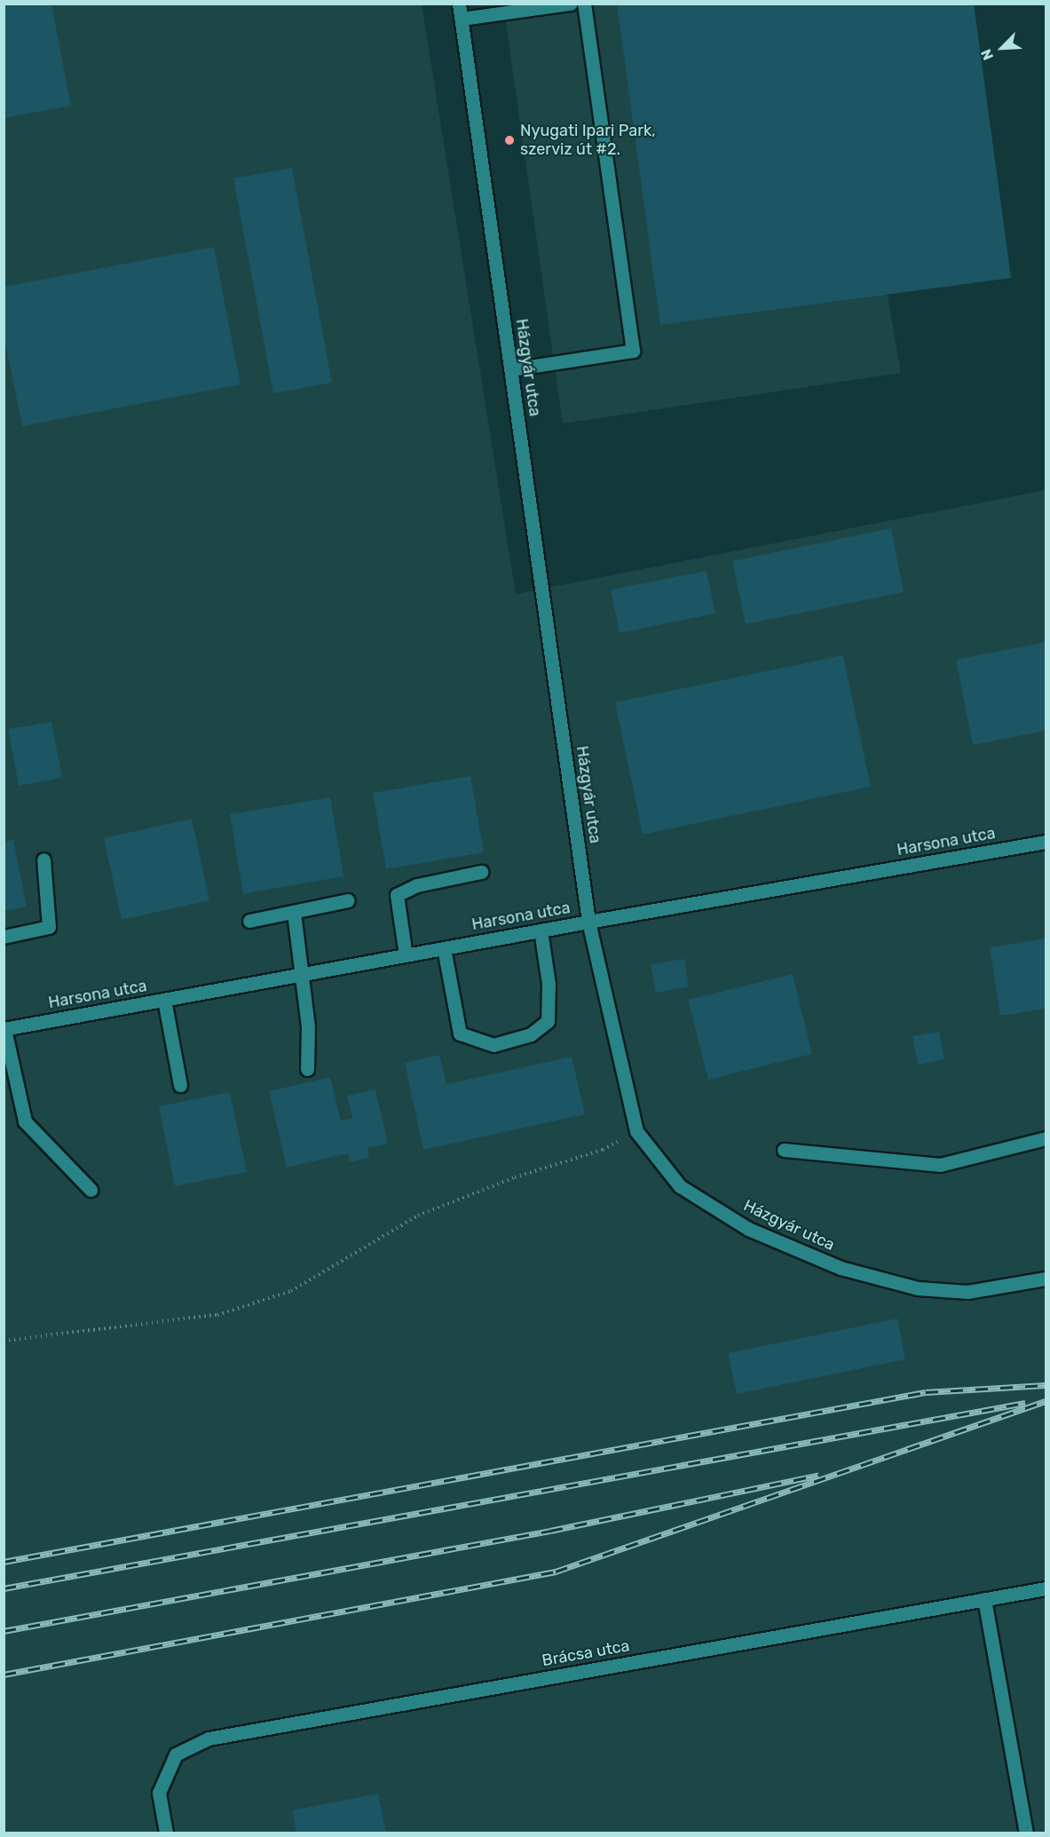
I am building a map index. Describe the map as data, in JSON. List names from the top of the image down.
{
  "streets": {
    "street": ["Házgyár utca", "Harsona utca", "Brácsa utca"]
  },
  "crossings": [
    ["Házgyár utca", "Harsona utca"]
  ],
  "places": ["Nyugati Ipari Park, szerviz út #2."],
  "north": "bottom left"
}
